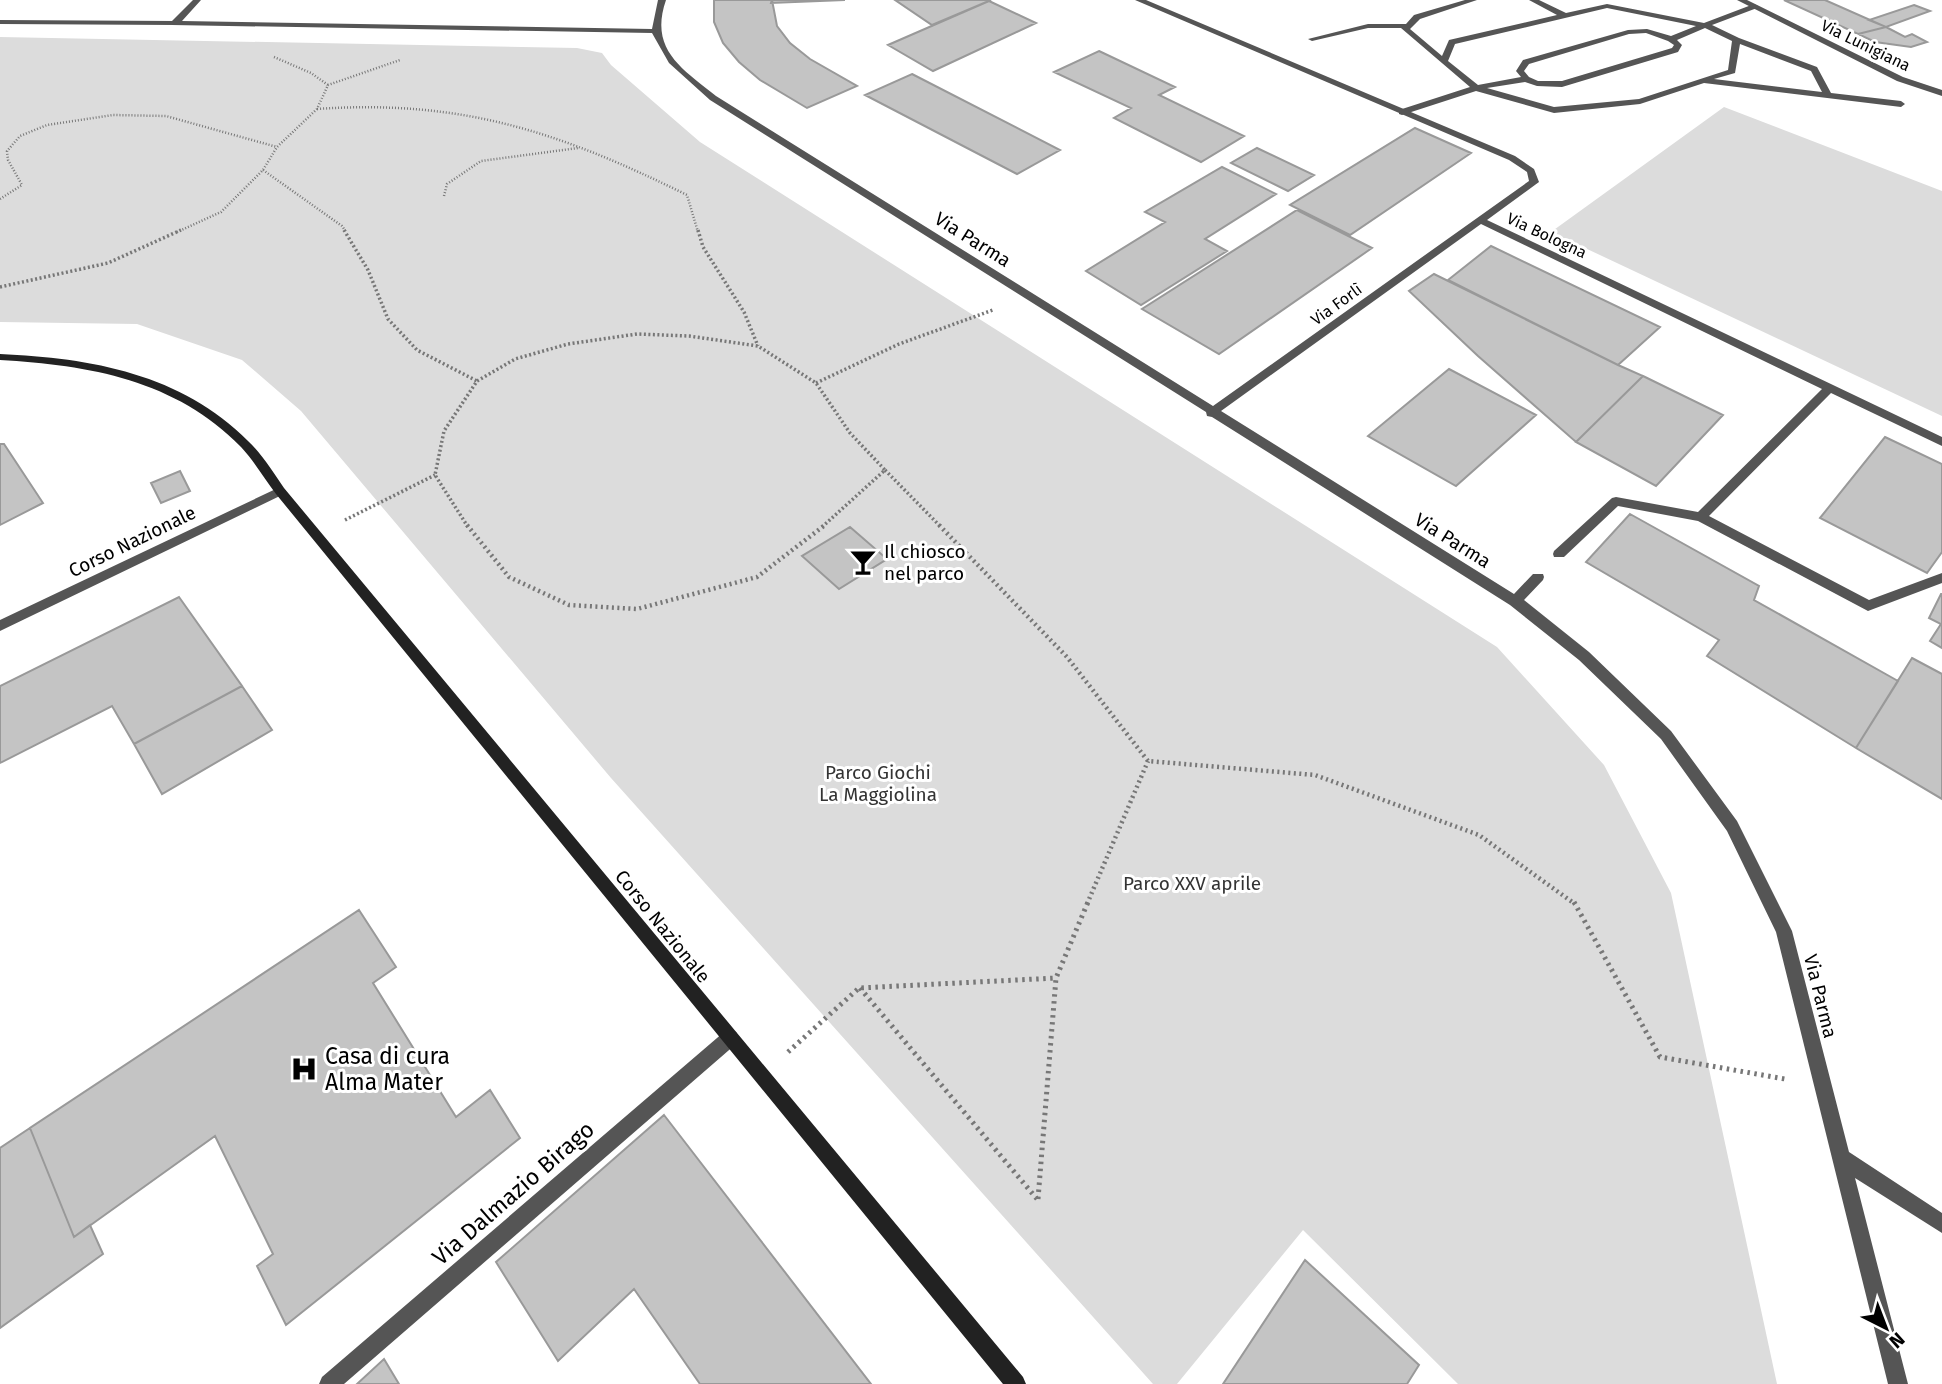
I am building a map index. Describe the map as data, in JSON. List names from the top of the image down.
{
  "streets": {
    "street": [
      "Via Lunigiana",
      "Via Bologna",
      "Via Parma",
      "Via Forlì",
      "Corso Nazionale",
      "Via Dalmazio Birago"
    ]
  },
  "crossings": [
    ["Via Bologna", "Via Forlì"],
    ["Via Parma", "Via Forlì"],
    ["Corso Nazionale", "Via Dalmazio Birago"]
  ],
  "parks": ["Parco Giochi La Maggiolina", "Parco XXV aprile"],
  "places": {
    "bar": ["Il chiosco nel parco"],
    "hospital": ["Casa di cura Alma Mater"]
  },
  "north": "bottom right"
}
